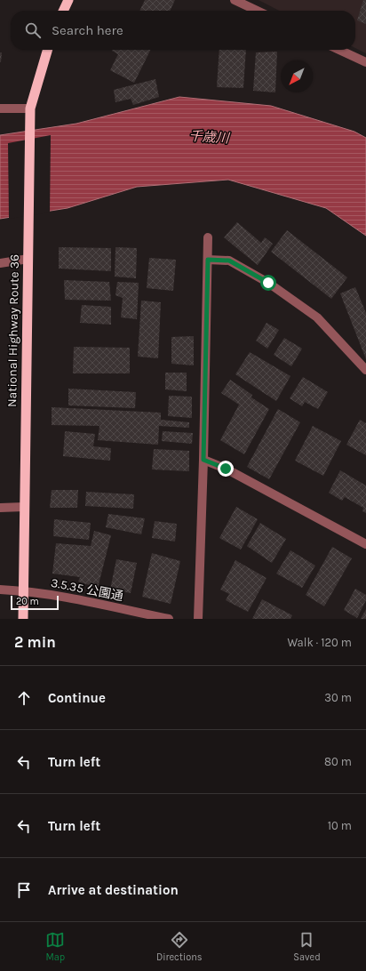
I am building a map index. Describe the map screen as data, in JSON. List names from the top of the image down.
{
  "streets": {
    "highway": ["National Highway Route 36"],
    "street": ["3.5.35 公園通"]
  },
  "crossings": [
    ["National Highway Route 36", "3.5.35 公園通"]
  ],
  "water": ["千歳川"],
  "scale_bar": "20 m",
  "north": "bottom left",
  "page": {
    "search": "Search here",
    "scale": "20 m",
    "heading": ["2 min", "Walk · 120 m"],
    "list": [
      ["Continue", "30 m"],
      ["Turn left", "80 m"],
      ["Turn left", "10 m"],
      "Arrive at destination"
    ],
    "nav": ["Map", "Directions", "Saved"]
  }
}
